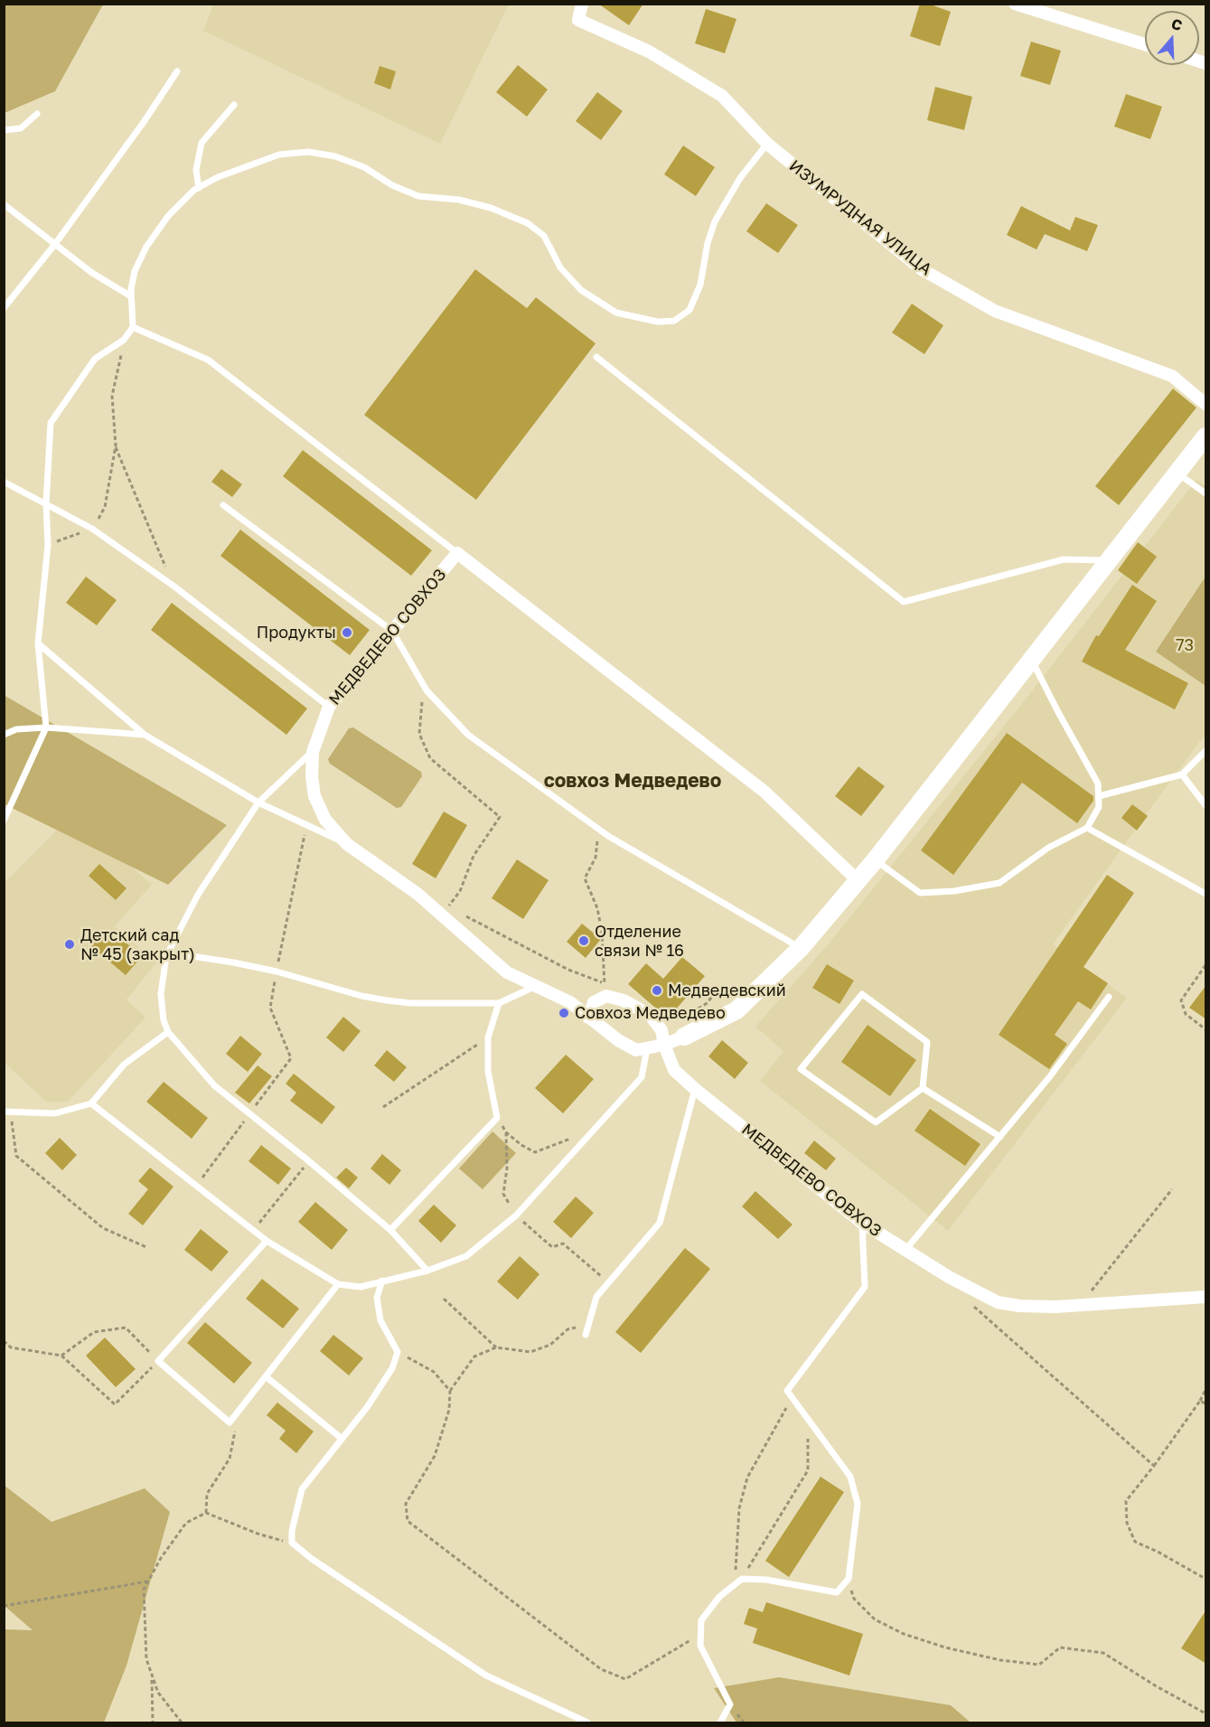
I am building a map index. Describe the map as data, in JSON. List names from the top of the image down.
{
  "streets": {
    "street": ["ИЗУМРУДНАЯ УЛИЦА", "МЕДВЕДЕВО СОВХОЗ"]
  },
  "districts": ["совхоз Медведево"],
  "parks": ["73"],
  "places": [
    "Продукты",
    "Отделение связи № 16",
    "Детский сад № 45 (закрыт)",
    "Медведевский",
    "Совхоз Медведево"
  ],
  "north": "top"
}
